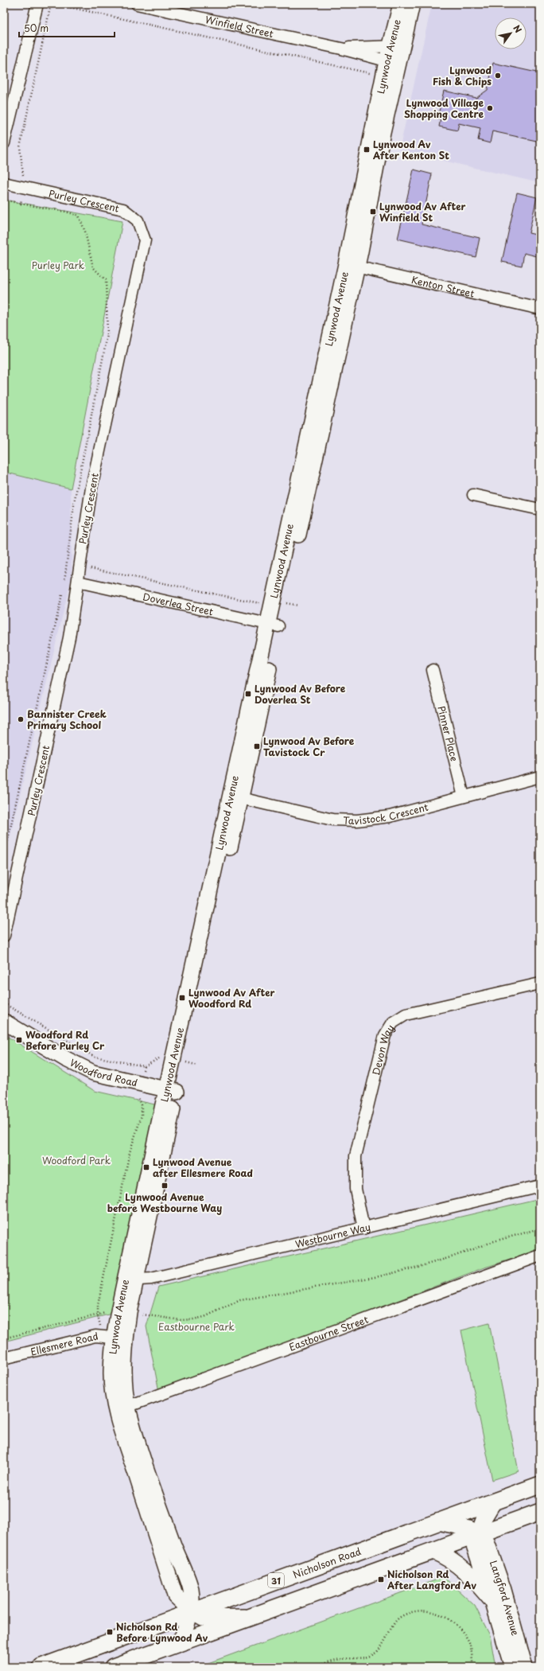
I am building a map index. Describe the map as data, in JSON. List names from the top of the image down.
{
  "streets": {
    "main road": ["Nicholson Road", "31"],
    "street": [
      "Winfield Street",
      "Lynwood Avenue",
      "Purley Crescent",
      "Kenton Street",
      "Doverlea Street",
      "Pinner Place",
      "Tavistock Crescent",
      "Devon Way",
      "Woodford Road",
      "Westbourne Way",
      "Eastbourne Street",
      "Ellesmere Road",
      "Langford Avenue"
    ]
  },
  "crossings": [
    ["Winfield Street", "Lynwood Avenue"],
    ["Lynwood Avenue", "Kenton Street"],
    ["Lynwood Avenue", "Doverlea Street"],
    ["Lynwood Avenue", "Tavistock Crescent"],
    ["Lynwood Avenue", "Woodford Road"],
    ["Lynwood Avenue", "Westbourne Way"],
    ["Lynwood Avenue", "Eastbourne Street"],
    ["Lynwood Avenue", "Ellesmere Road"],
    ["Lynwood Avenue", "Nicholson Road"],
    ["Purley Crescent", "Doverlea Street"],
    ["Pinner Place", "Tavistock Crescent"],
    ["Devon Way", "Westbourne Way"],
    ["Nicholson Road", "Langford Avenue"]
  ],
  "parks": ["Purley Park", "Woodford Park", "Eastbourne Park"],
  "places": {
    "other": ["Lynwood Fish & Chips", "Lynwood Village Shopping Centre", "Bannister Creek Primary School"],
    "transit": [
      "Lynwood Av After Kenton St",
      "Lynwood Av After Winfield St",
      "Lynwood Av Before Doverlea St",
      "Lynwood Av Before Tavistock Cr",
      "Lynwood Av After Woodford Rd",
      "Woodford Rd Before Purley Cr",
      "Lynwood Avenue after Ellesmere Road",
      "Lynwood Avenue before Westbourne Way",
      "Nicholson Rd After Langford Av",
      "Nicholson Rd Before Lynwood Av"
    ]
  },
  "scale_bar": "50 m",
  "north": "top right"
}
